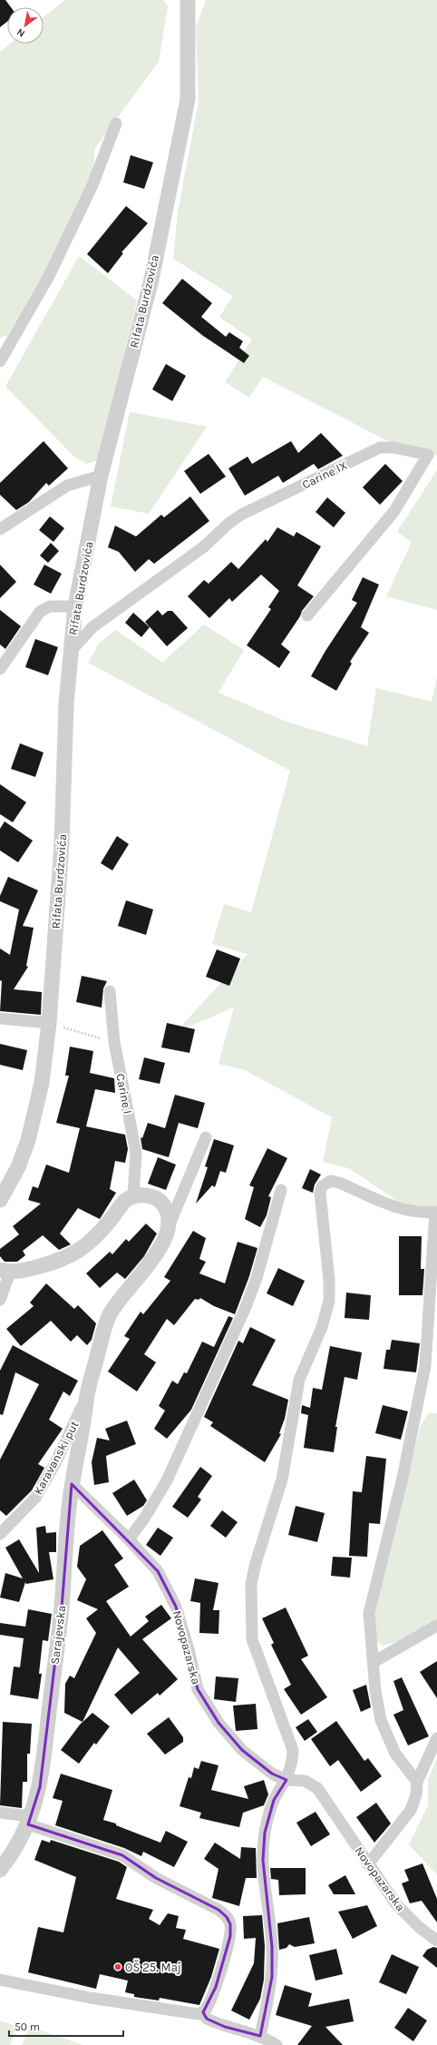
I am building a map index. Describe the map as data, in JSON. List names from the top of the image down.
{
  "streets": {
    "street": [
      "Rifata Burdzovića",
      "Carine IX",
      "Carine I",
      "Karavanski put",
      "Sarajevska",
      "Novopazarska"
    ]
  },
  "crossings": [
    ["Rifata Burdzovića", "Carine IX"],
    ["Karavanski put", "Sarajevska"],
    ["Sarajevska", "Novopazarska"]
  ],
  "places": ["OŠ 25. Maj"],
  "scale_bar": "50 m",
  "north": "bottom left"
}
